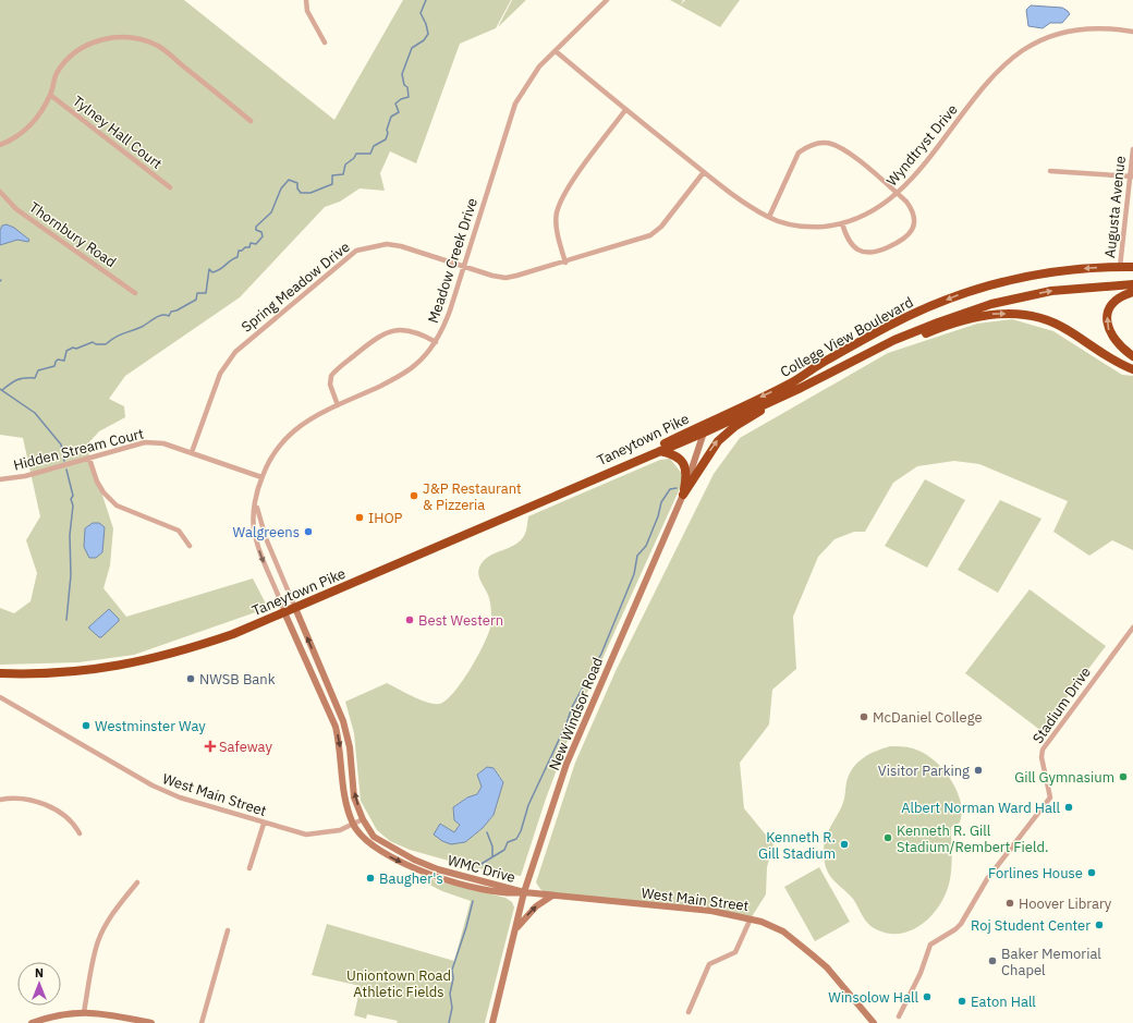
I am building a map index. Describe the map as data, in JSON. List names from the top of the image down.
{
  "streets": {
    "highway": ["College View Boulevard", "Taneytown Pike"],
    "main road": ["New Windsor Road", "West Main Street", "WMC Drive"],
    "street": [
      "Tylney Hall Court",
      "Wyndtryst Drive",
      "Augusta Avenue",
      "Thornbury Road",
      "Meadow Creek Drive",
      "Spring Meadow Drive",
      "Hidden Stream Court",
      "Stadium Drive"
    ]
  },
  "crossings": [
    ["Wyndtryst Drive", "Meadow Creek Drive"],
    ["Wyndtryst Drive", "Spring Meadow Drive"],
    ["Augusta Avenue", "College View Boulevard"],
    ["Meadow Creek Drive", "Spring Meadow Drive"],
    ["Meadow Creek Drive", "Taneytown Pike"],
    ["Meadow Creek Drive", "Hidden Stream Court"],
    ["Meadow Creek Drive", "WMC Drive"],
    ["Spring Meadow Drive", "Hidden Stream Court"],
    ["College View Boulevard", "Taneytown Pike"],
    ["College View Boulevard", "New Windsor Road"],
    ["Taneytown Pike", "New Windsor Road"],
    ["Taneytown Pike", "WMC Drive"],
    ["New Windsor Road", "West Main Street"],
    ["New Windsor Road", "WMC Drive"],
    ["West Main Street", "WMC Drive"]
  ],
  "parks": ["Uniontown Road Athletic Fields"],
  "places": {
    "other": [
      "J&P Restaurant & Pizzeria",
      "IHOP",
      "Walgreens",
      "Best Western",
      "NWSB Bank",
      "McDaniel College",
      "Westminster Way",
      "Visitor Parking",
      "Gill Gymnasium",
      "Albert Norman Ward Hall",
      "Kenneth R. Gill Stadium/Rembert Field.",
      "Kenneth R. Gill Stadium",
      "Forlines House",
      "Baugher's",
      "Hoover Library",
      "Roj Student Center",
      "Baker Memorial Chapel",
      "Winsolow Hall",
      "Eaton Hall"
    ],
    "health": ["Safeway"]
  },
  "north": "top"
}
